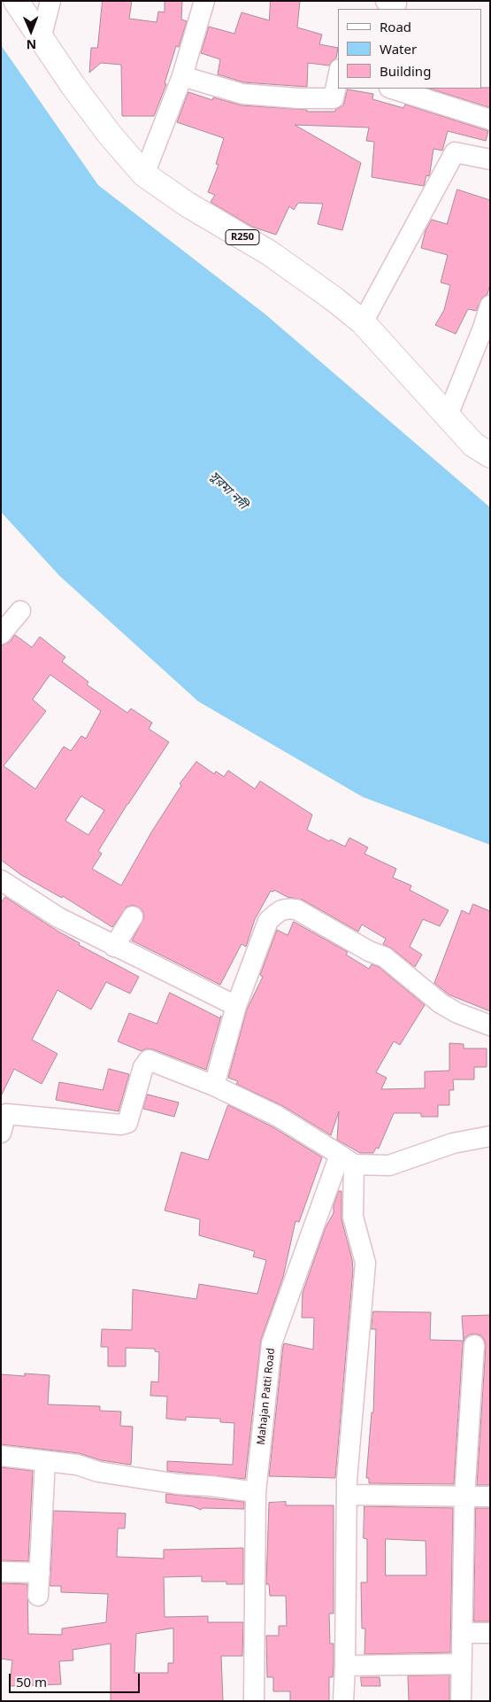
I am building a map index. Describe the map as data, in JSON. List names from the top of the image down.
{
  "streets": {
    "main road": ["R250"],
    "street": ["Mahajan Patti Road"]
  },
  "water": ["সুরমা নদী"],
  "legend": ["Road", "Water", "Building"],
  "scale_bar": "50 m",
  "north": "bottom"
}
